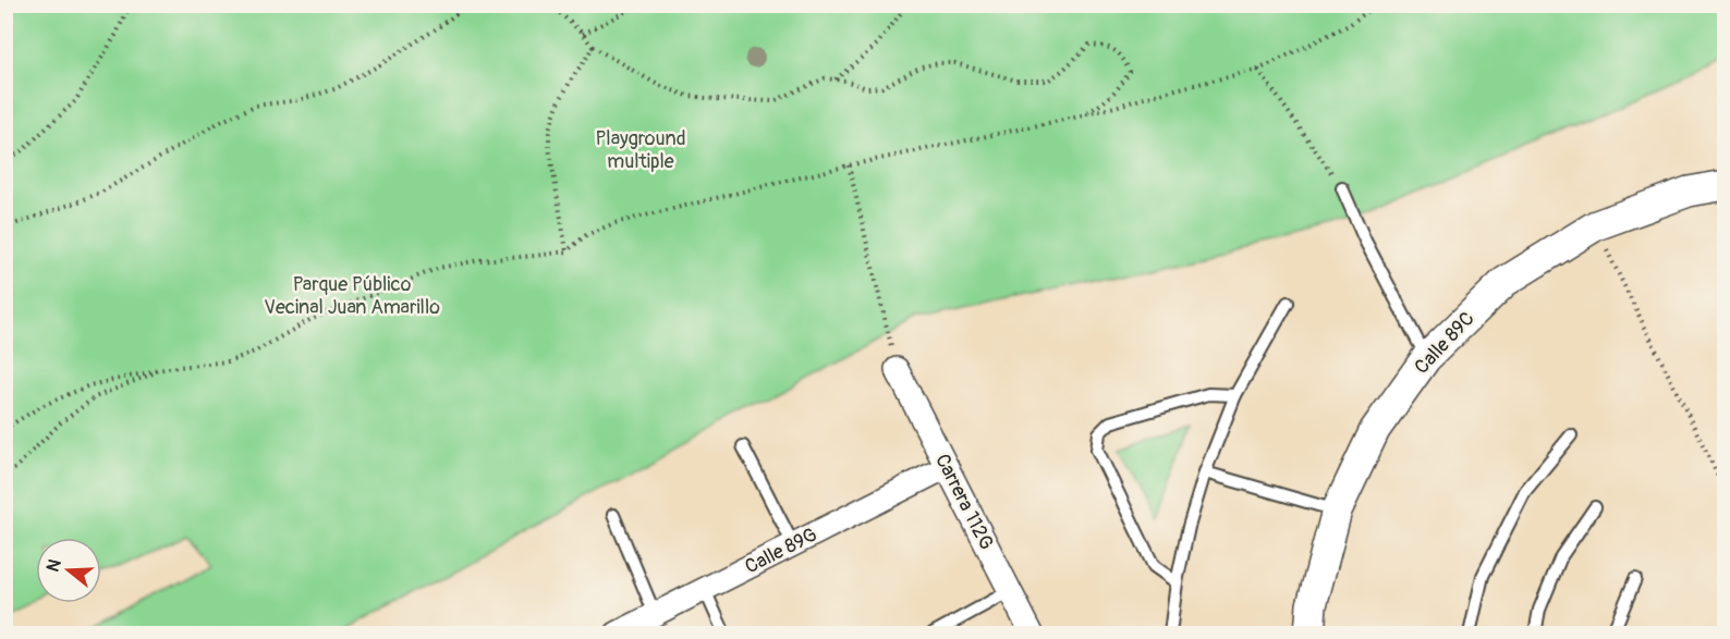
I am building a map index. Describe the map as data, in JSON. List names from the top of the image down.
{
  "streets": {
    "street": ["Calle 89C", "Carrera 112G", "Calle 89G"]
  },
  "crossings": [
    ["Carrera 112G", "Calle 89G"]
  ],
  "parks": ["Playground multiple", "Parque Público Vecinal Juan Amarillo"],
  "north": "left"
}
